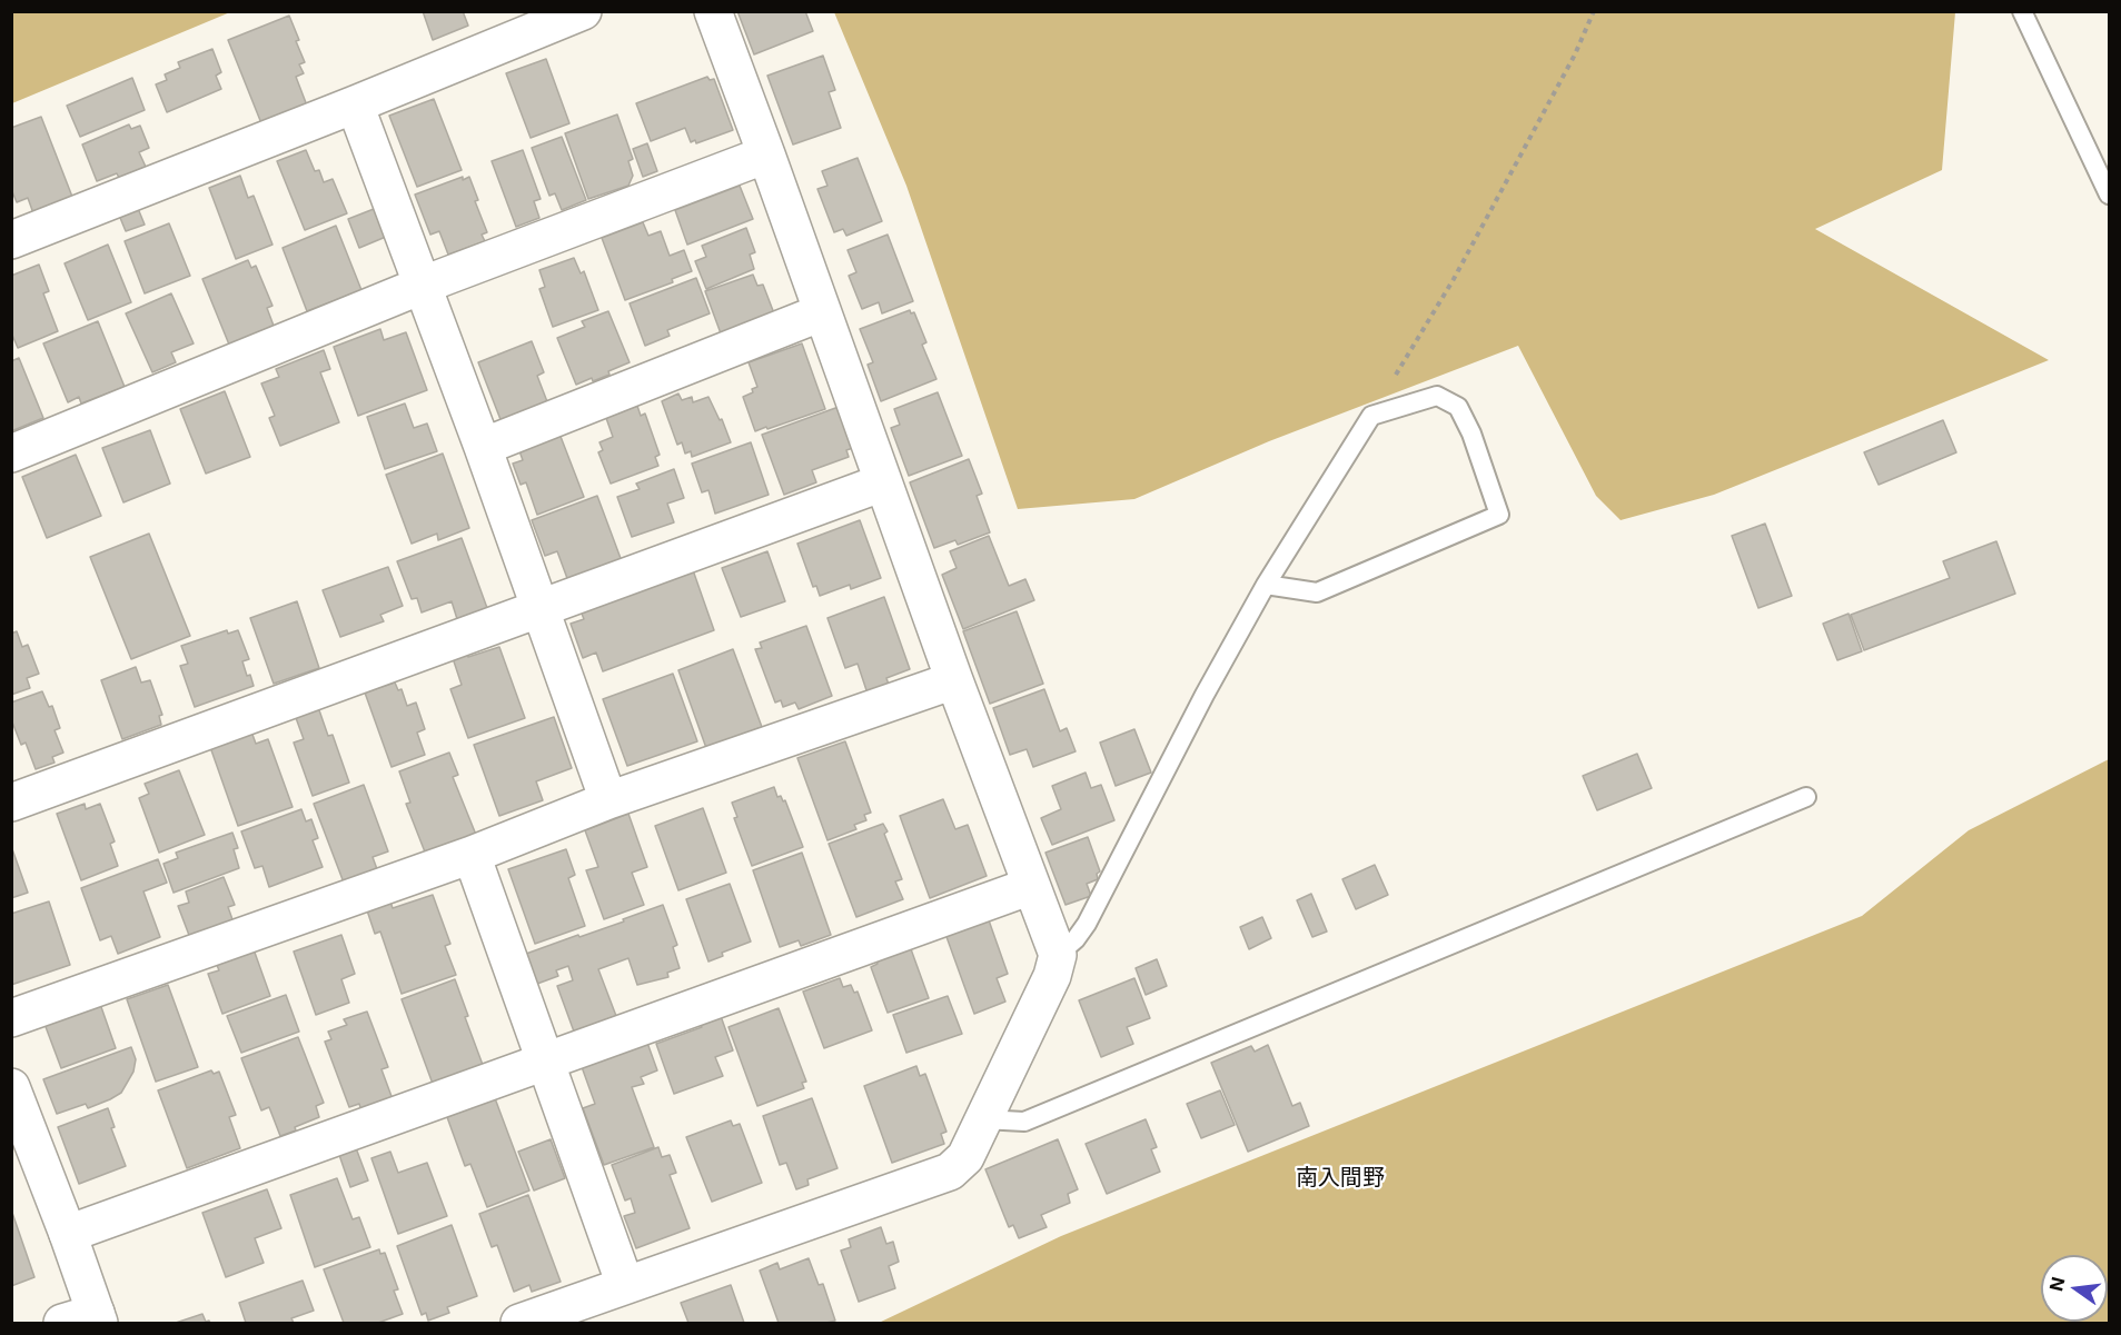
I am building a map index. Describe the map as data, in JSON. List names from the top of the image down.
{
  "districts": ["南入間野"],
  "north": "left"
}
